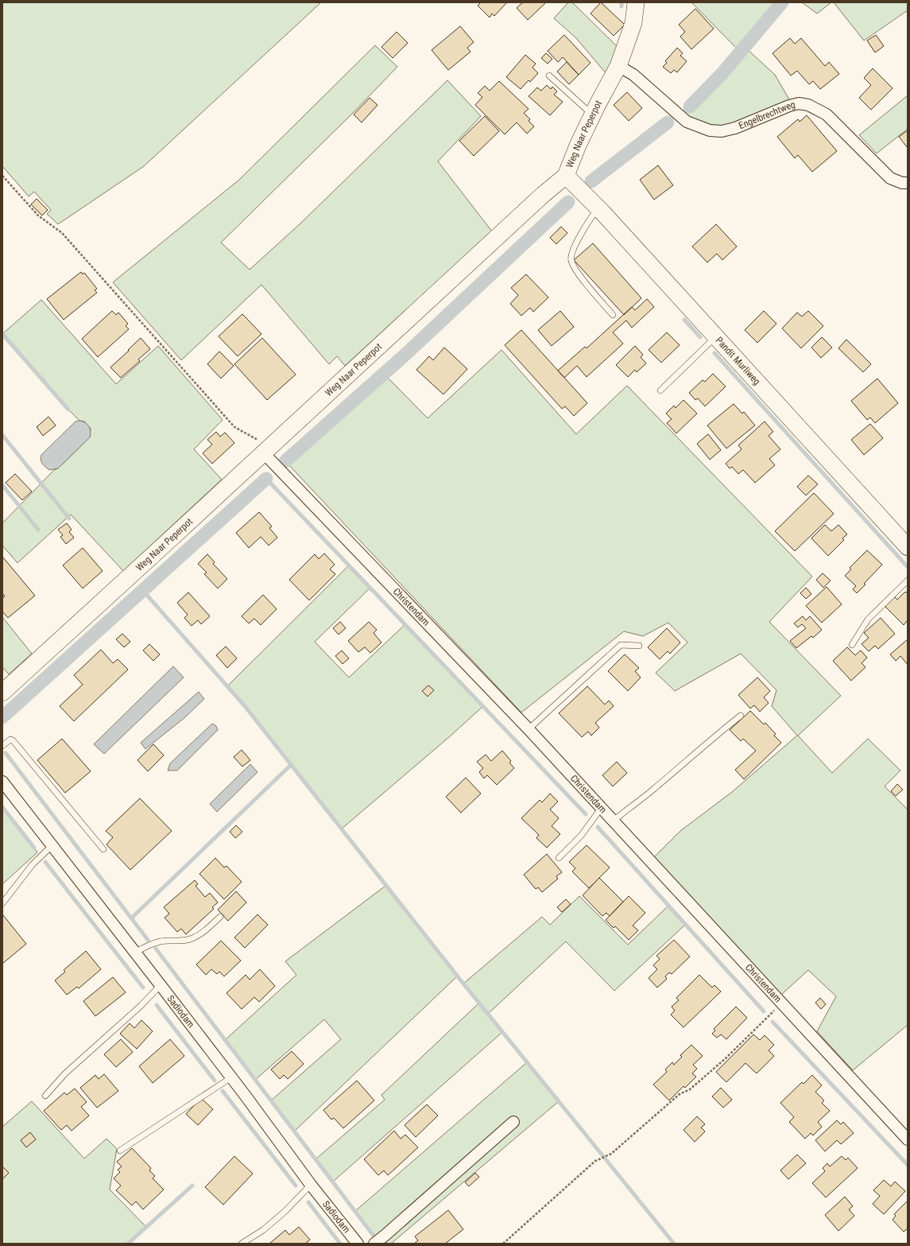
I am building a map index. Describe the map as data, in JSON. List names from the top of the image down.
{
  "streets": {
    "street": [
      "Engelbrechtweg",
      "Weg Naar Peperpot",
      "Pandit Murliweg",
      "Christendam",
      "Sadiodam"
    ]
  },
  "crossings": [
    ["Engelbrechtweg", "Weg Naar Peperpot"],
    ["Weg Naar Peperpot", "Pandit Murliweg"],
    ["Weg Naar Peperpot", "Christendam"]
  ]
}
